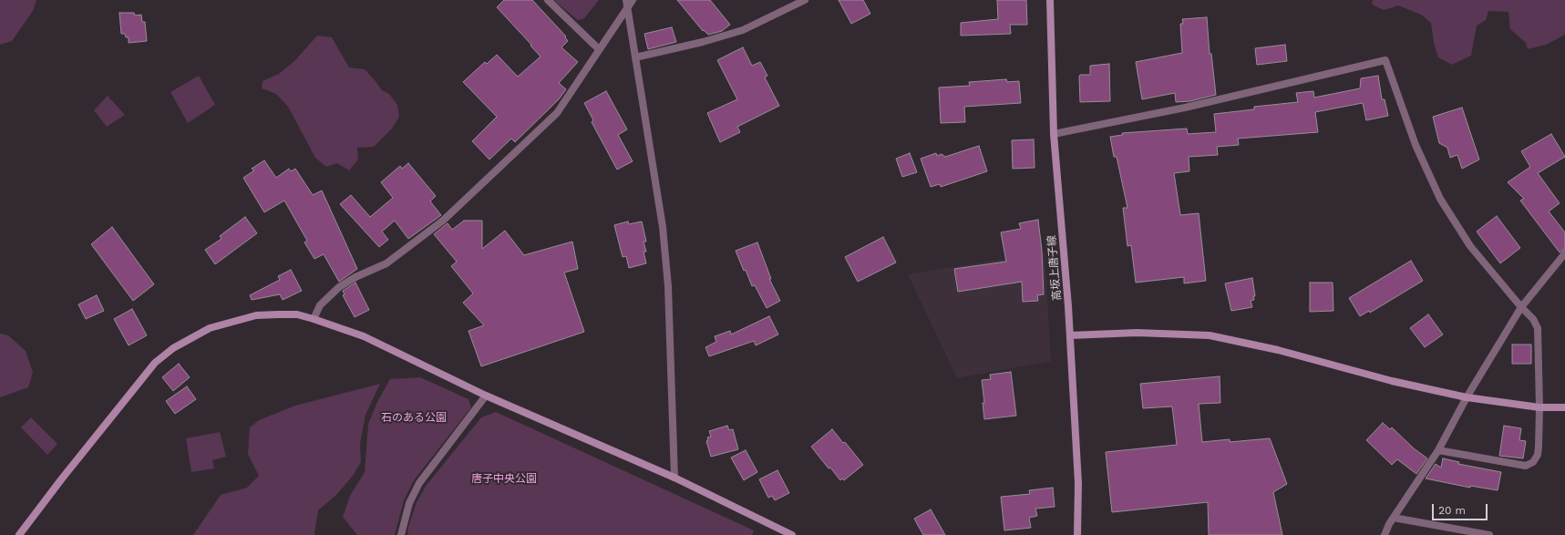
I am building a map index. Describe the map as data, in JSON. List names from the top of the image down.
{
  "streets": {
    "street": ["高坂上唐子線"]
  },
  "parks": ["石のある公園", "唐子中央公園"],
  "scale_bar": "20 m"
}
